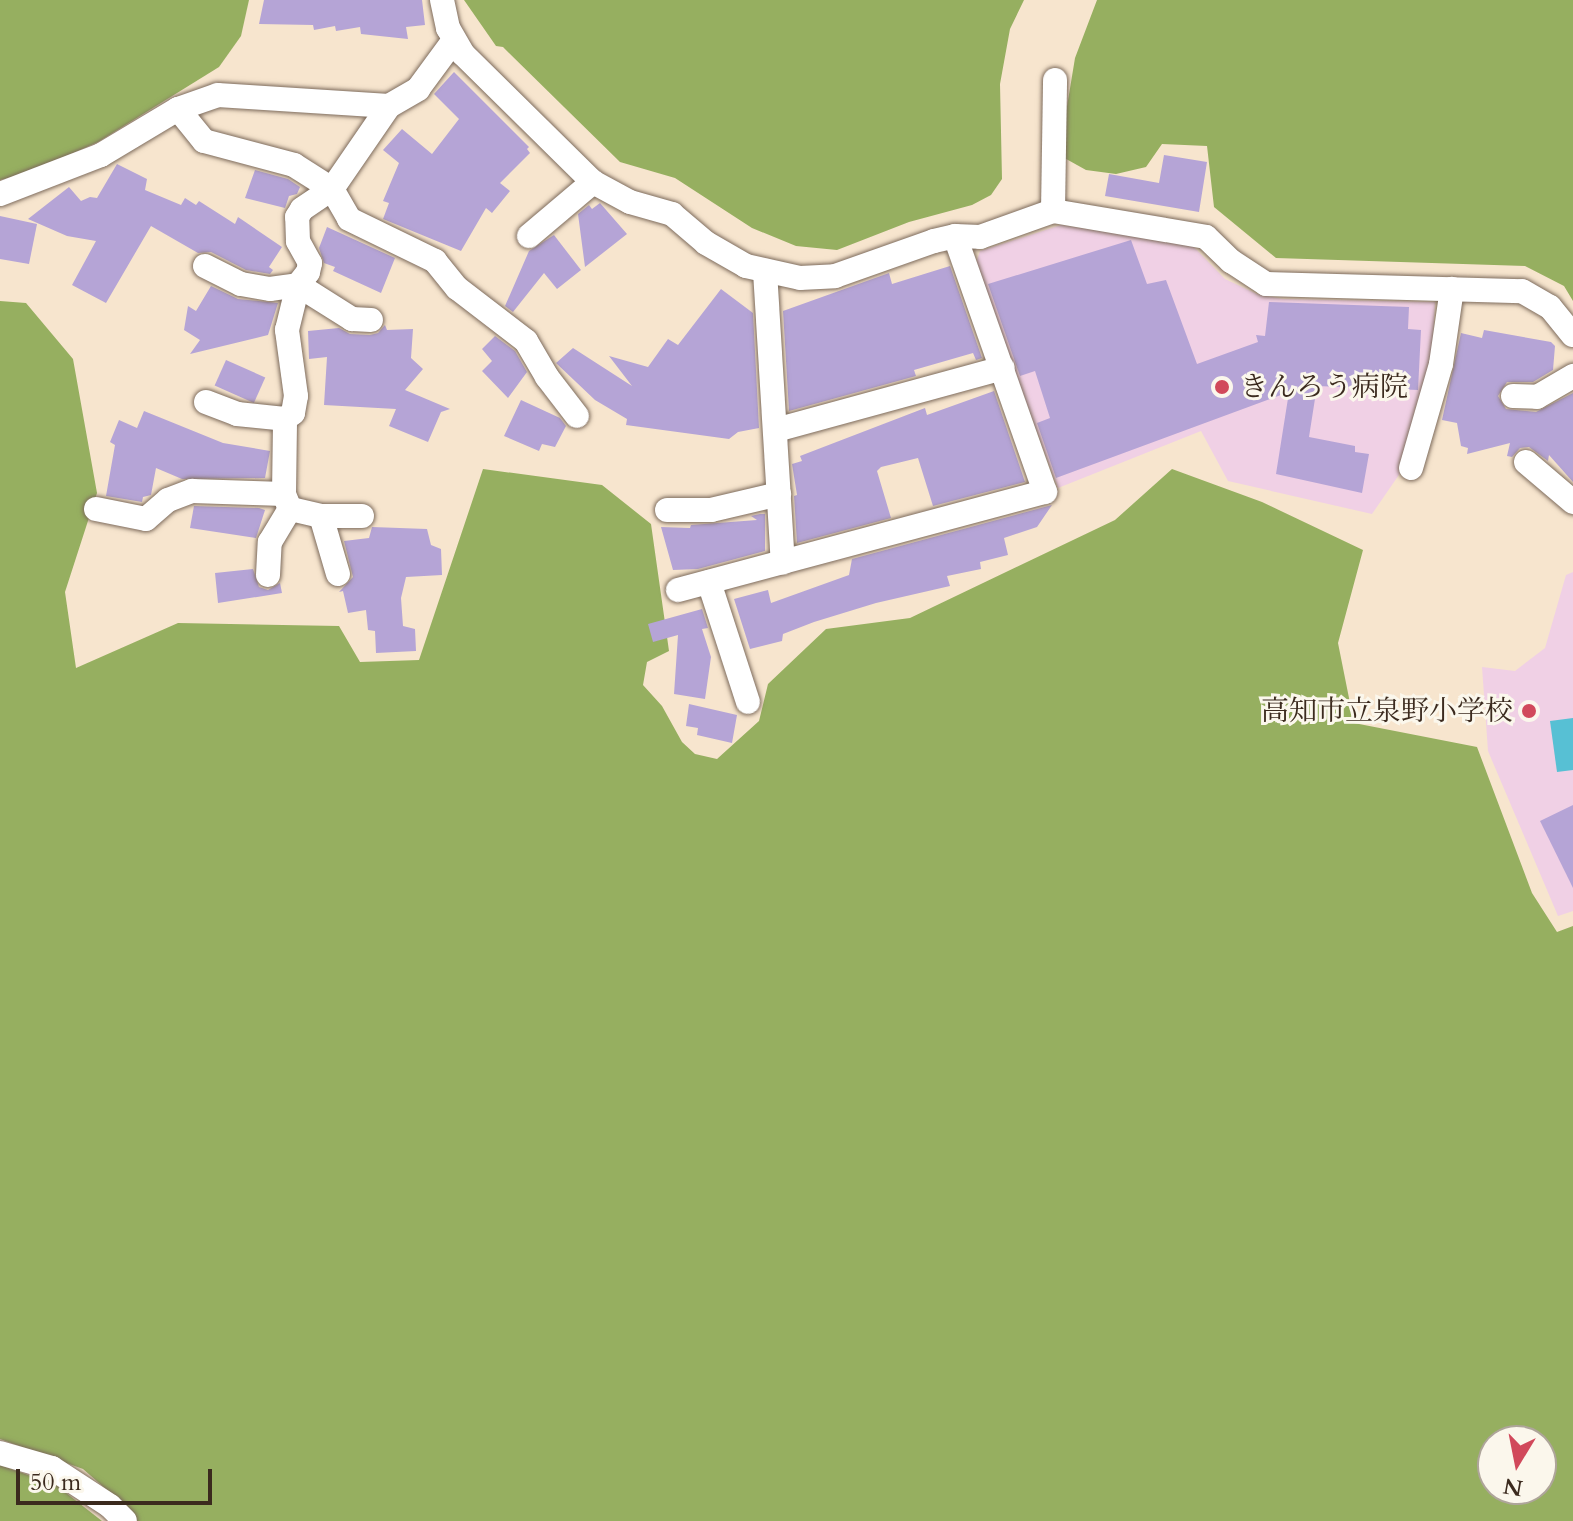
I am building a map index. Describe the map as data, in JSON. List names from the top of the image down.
{
  "places": ["きんろう病院", "高知市立泉野小学校"],
  "scale_bar": "50 m",
  "north": "bottom"
}
